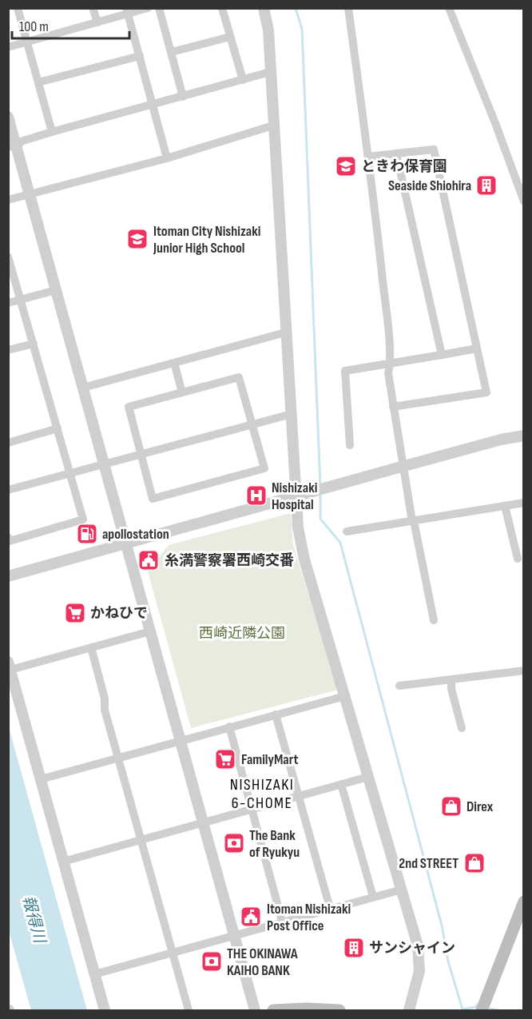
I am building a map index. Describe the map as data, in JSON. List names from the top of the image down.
{
  "districts": ["NISHIZAKI 6-CHOME"],
  "water": ["報得川"],
  "parks": ["西崎近隣公園"],
  "places": {
    "school or university": ["ときわ保育園", "Itoman City Nishizaki Junior High School"],
    "building": ["Seaside Shiohira", "サンシャイン"],
    "hospital": ["Nishizaki Hospital"],
    "fuel station": ["apollostation"],
    "public building": ["糸満警察署西崎交番", "Itoman Nishizaki Post Office"],
    "supermarket": ["かねひで", "FamilyMart"],
    "shop": ["Direx", "2nd STREET"],
    "bank": ["The Bank of Ryukyu", "THE OKINAWA KAIHO BANK"]
  },
  "scale_bar": "100 m"
}
